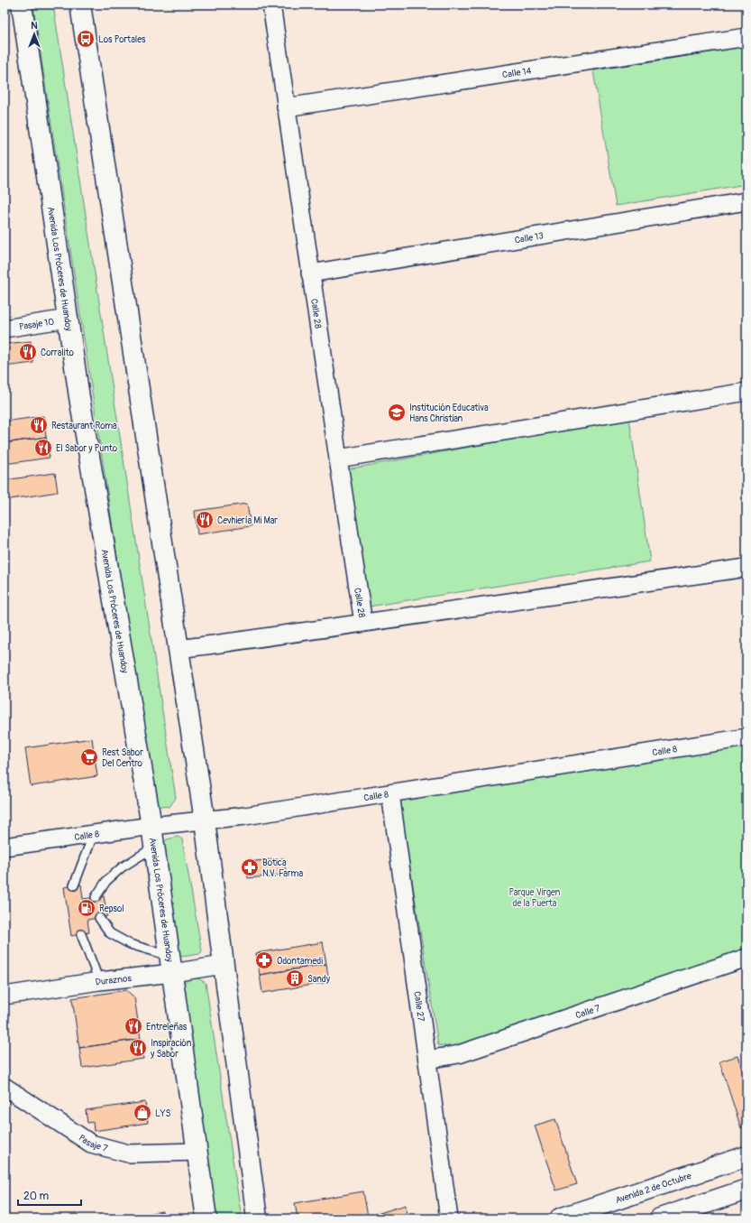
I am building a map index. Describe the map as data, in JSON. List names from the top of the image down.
{
  "streets": {
    "main road": ["Avenida Los Próceres de Huandoy", "Avenida 2 de Octubre"],
    "street": [
      "Calle 14",
      "Calle 13",
      "Calle 28",
      "Pasaje 10",
      "Calle 8",
      "Duraznos",
      "Calle 27",
      "Calle 7",
      "Pasaje 7"
    ]
  },
  "crossings": [
    ["Calle 14", "Calle 28"],
    ["Calle 13", "Calle 28"],
    ["Avenida Los Próceres de Huandoy", "Pasaje 10"],
    ["Avenida Los Próceres de Huandoy", "Calle 8"],
    ["Avenida Los Próceres de Huandoy", "Duraznos"],
    ["Avenida Los Próceres de Huandoy", "Pasaje 7"],
    ["Calle 8", "Calle 27"],
    ["Calle 27", "Calle 7"]
  ],
  "parks": ["Parque Virgen de la Puerta"],
  "places": {
    "bus stop": ["Los Portales"],
    "restaurant": [
      "Corralito",
      "Restaurant Roma",
      "El Sabor y Punto",
      "Cevhiería Mi Mar",
      "Entreleñas",
      "Inspiración y Sabor"
    ],
    "school or university": ["Institución Educativa Hans Christian"],
    "supermarket": ["Rest Sabor Del Centro"],
    "pharmacy": ["Botica N.V. Farma", "Odontamedi"],
    "fuel station": ["Repsol"],
    "building": ["Sandy"],
    "shop": ["LYS"]
  },
  "scale_bar": "20 m",
  "north": "top"
}
